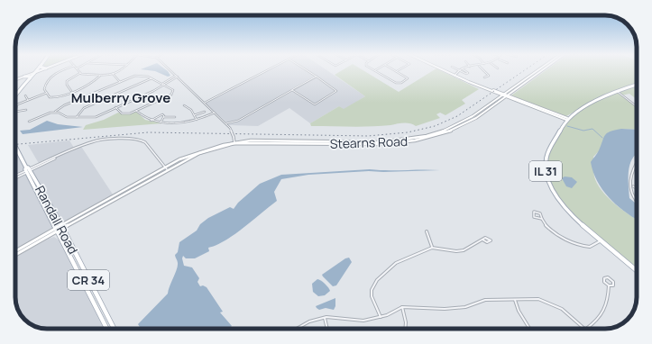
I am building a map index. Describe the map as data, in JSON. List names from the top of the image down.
{
  "streets": {
    "main road": [
      "Stearns Road",
      "IL 31",
      "Randall Road",
      "CR 34"
    ]
  },
  "crossings": [
    ["Stearns Road", "Randall Road"]
  ],
  "districts": ["Mulberry Grove"]
}
